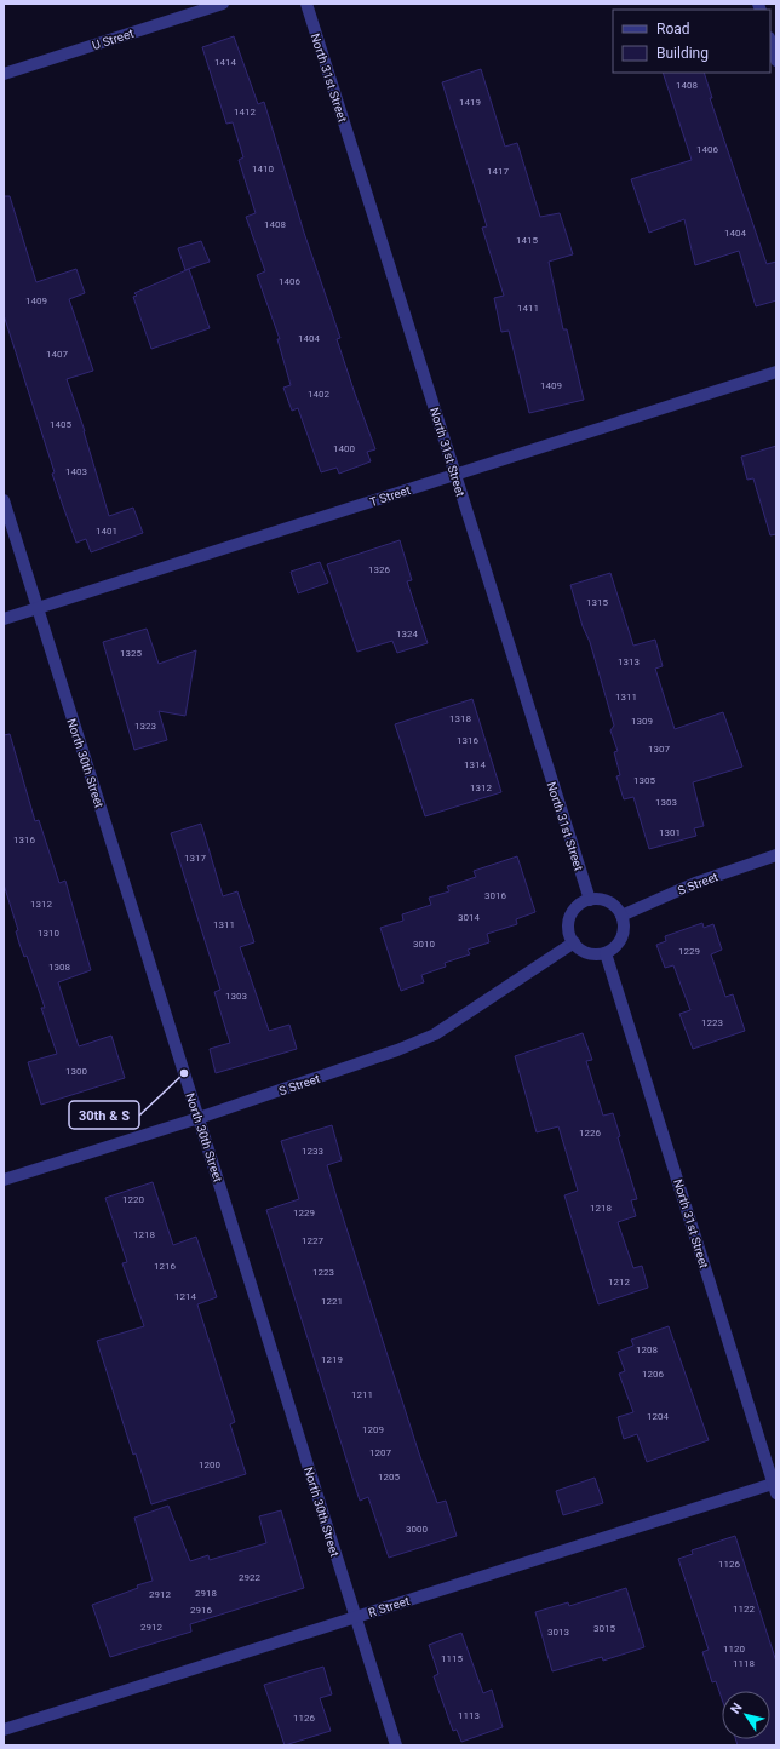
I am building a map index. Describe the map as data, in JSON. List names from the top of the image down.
{
  "streets": {
    "street": [
      "U Street",
      "North 31st Street",
      "T Street",
      "North 30th Street",
      "S Street",
      "R Street"
    ]
  },
  "crossings": [
    ["North 31st Street", "T Street"],
    ["North 31st Street", "S Street"],
    ["North 31st Street", "R Street"],
    ["T Street", "North 30th Street"],
    ["North 30th Street", "S Street"],
    ["North 30th Street", "R Street"]
  ],
  "places": ["30th & S"],
  "house_numbers": [
    "1414",
    "1408",
    "1419",
    "1412",
    "1406",
    "1410",
    "1417",
    "1408",
    "1404",
    "1415",
    "1406",
    "1409",
    "1411",
    "1404",
    "1407",
    "1409",
    "1402",
    "1405",
    "1400",
    "1403",
    "1401",
    "1326",
    "1315",
    "1324",
    "1325",
    "1313",
    "1311",
    "1318",
    "1309",
    "1323",
    "1316",
    "1307",
    "1314",
    "1305",
    "1312",
    "1303",
    "1301",
    "1316",
    "1317",
    "3016",
    "1312",
    "3014",
    "1311",
    "1310",
    "3010",
    "1229",
    "1308",
    "1303",
    "1223",
    "1300",
    "1226",
    "1233",
    "1220",
    "1218",
    "1229",
    "1218",
    "1227",
    "1216",
    "1223",
    "1212",
    "1214",
    "1221",
    "1208",
    "1219",
    "1206",
    "1211",
    "1204",
    "1209",
    "1207",
    "1200",
    "1205",
    "3000",
    "1126",
    "2922",
    "2918",
    "2912",
    "1122",
    "2916",
    "2912",
    "3015",
    "3013",
    "1120",
    "1115",
    "1118",
    "1113",
    "1126"
  ],
  "legend": ["Road", "Building"],
  "north": "top left"
}
